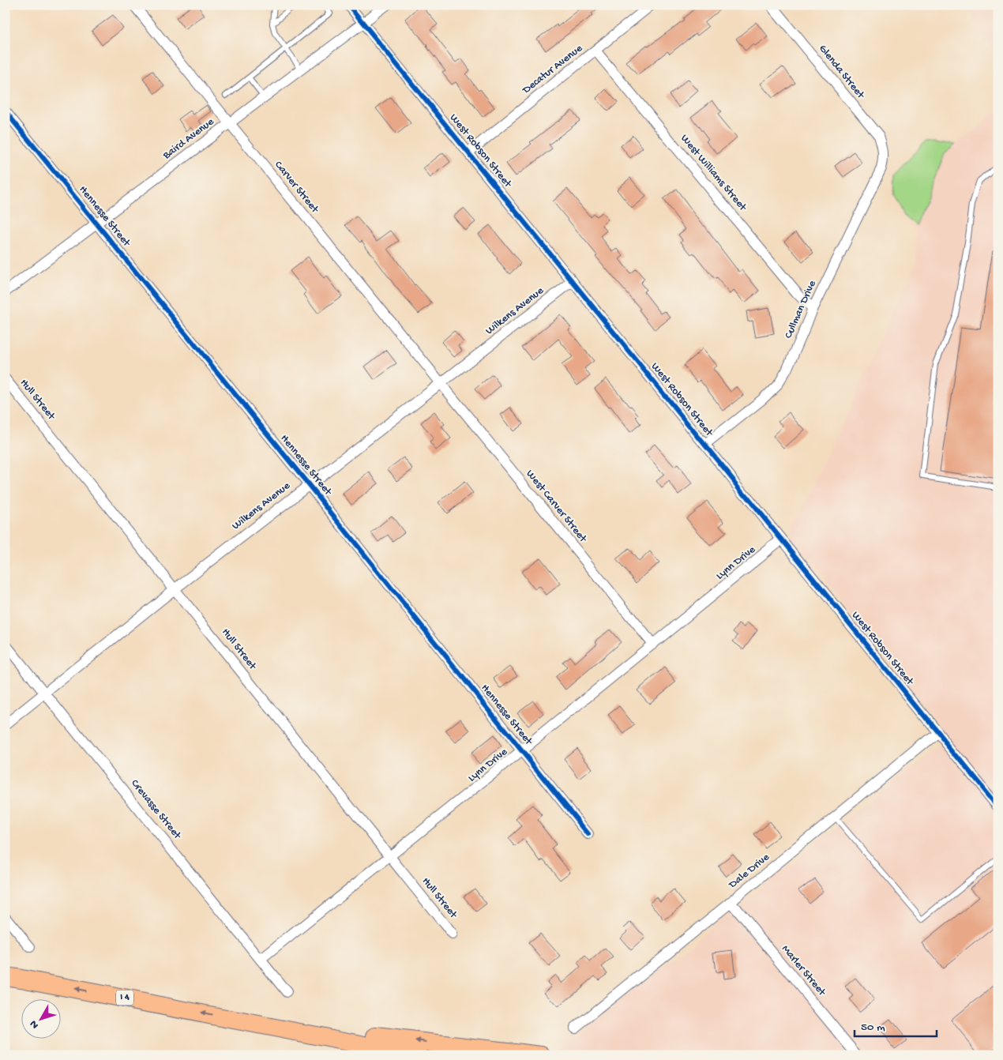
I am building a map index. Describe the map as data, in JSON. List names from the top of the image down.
{
  "streets": {
    "highway": ["I 4"],
    "street": [
      "Decatur Avenue",
      "Glenda Street",
      "Baird Avenue",
      "West Robson Street",
      "West Williams Street",
      "Carver Street",
      "Hennesse Street",
      "Cullman Drive",
      "Wilkens Avenue",
      "Hull Street",
      "West Carver Street",
      "Lynn Drive",
      "Crevasse Street",
      "Dale Drive",
      "Marler Street"
    ]
  },
  "crossings": [
    ["Decatur Avenue", "West Robson Street"],
    ["Decatur Avenue", "West Williams Street"],
    ["Glenda Street", "Cullman Drive"],
    ["Baird Avenue", "West Robson Street"],
    ["Baird Avenue", "Carver Street"],
    ["Baird Avenue", "Hennesse Street"],
    ["West Robson Street", "Cullman Drive"],
    ["West Robson Street", "Wilkens Avenue"],
    ["West Robson Street", "Lynn Drive"],
    ["West Robson Street", "Dale Drive"],
    ["West Williams Street", "Cullman Drive"],
    ["Carver Street", "Wilkens Avenue"],
    ["Carver Street", "West Carver Street"],
    ["Hennesse Street", "Wilkens Avenue"],
    ["Hennesse Street", "Lynn Drive"],
    ["Wilkens Avenue", "Hull Street"],
    ["Wilkens Avenue", "West Carver Street"],
    ["Wilkens Avenue", "Crevasse Street"],
    ["Hull Street", "Lynn Drive"],
    ["West Carver Street", "Lynn Drive"],
    ["Lynn Drive", "Crevasse Street"],
    ["Dale Drive", "Marler Street"]
  ],
  "scale_bar": "50 m",
  "north": "bottom left"
}
